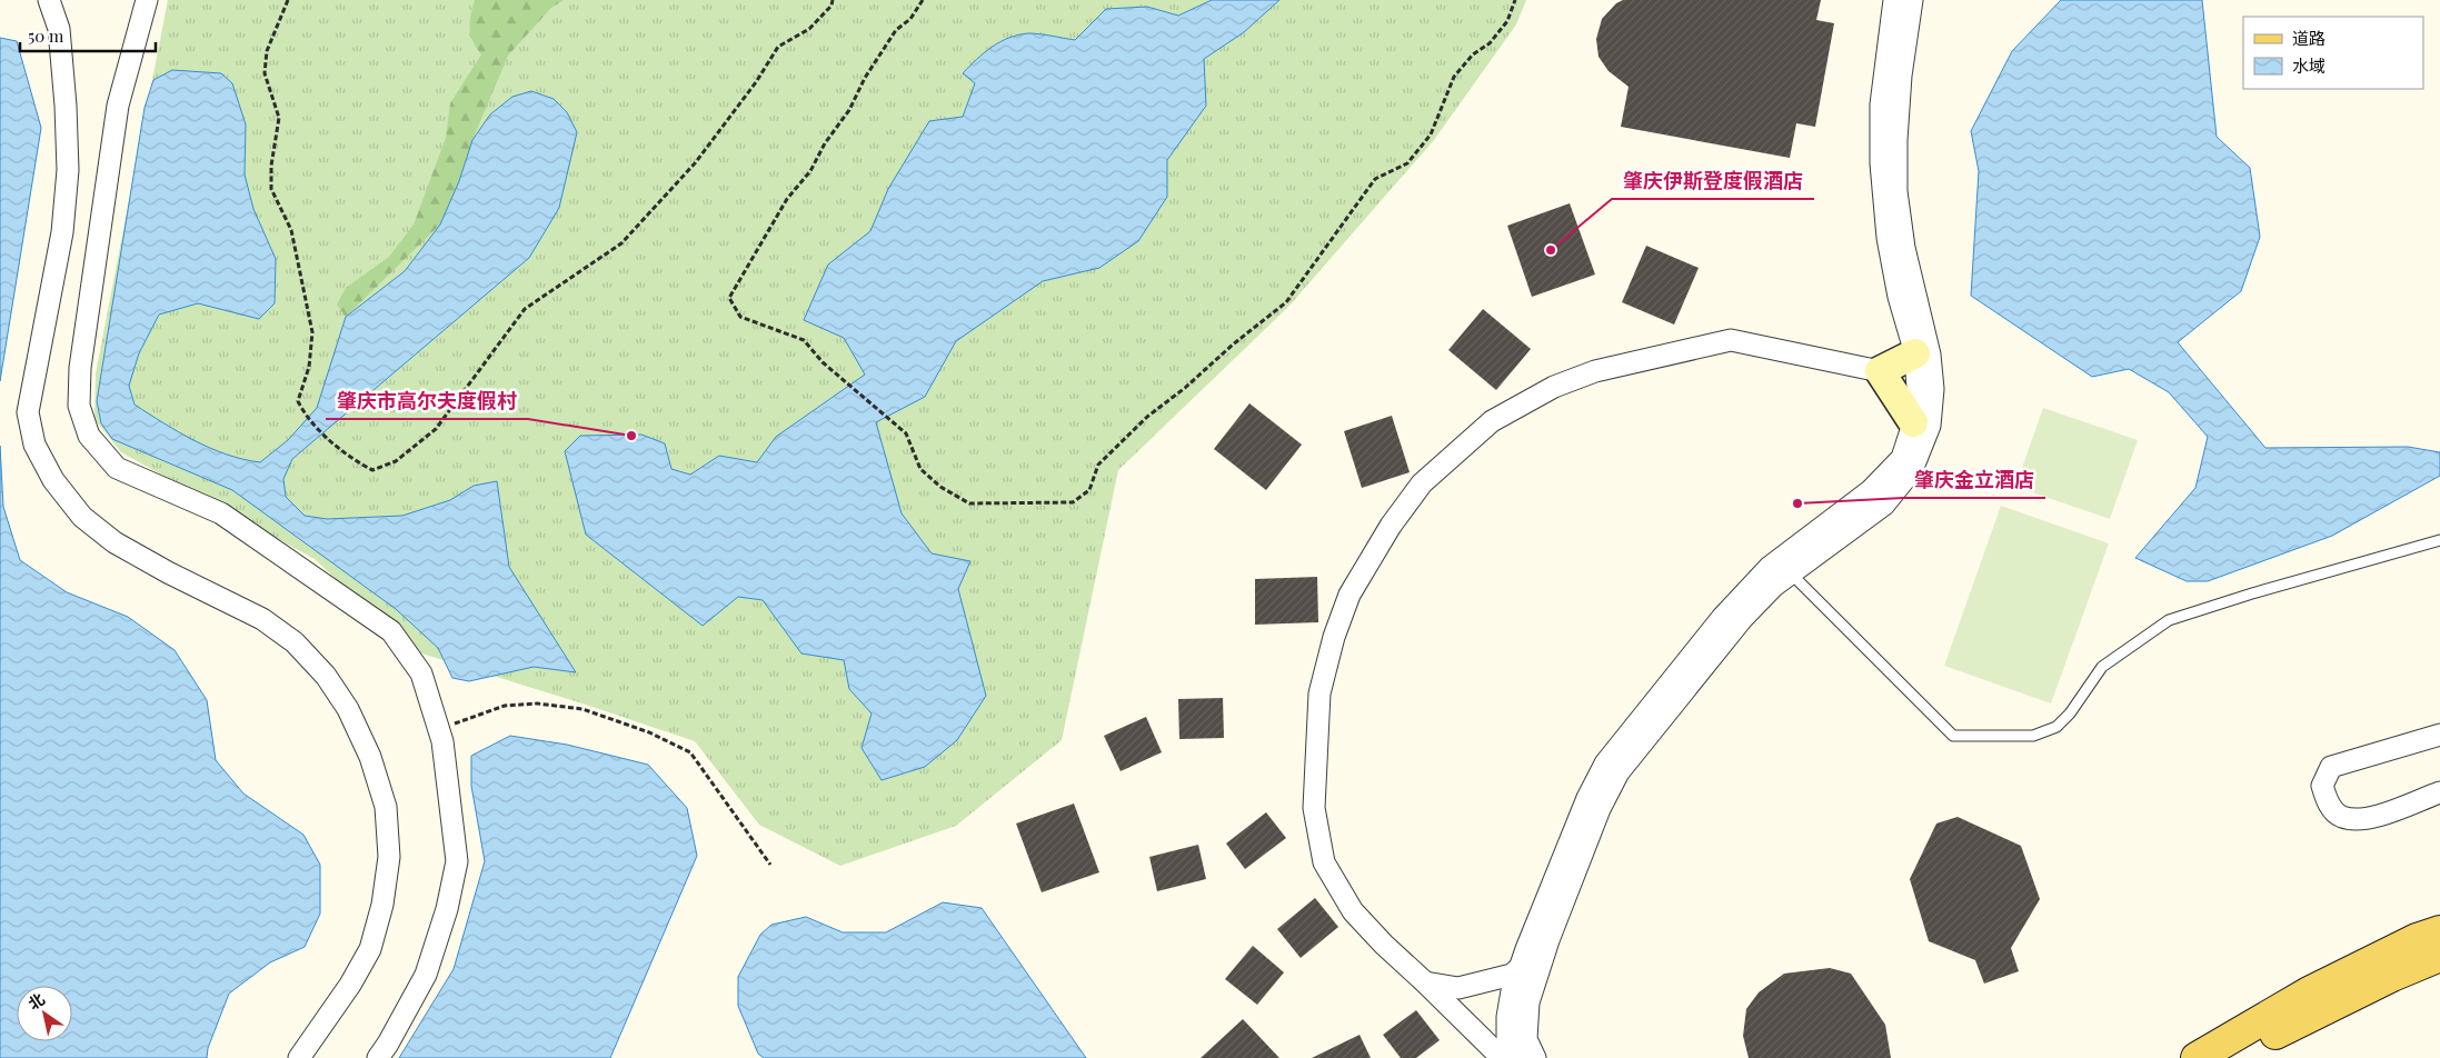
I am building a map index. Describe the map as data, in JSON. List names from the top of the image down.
{
  "places": ["肇庆伊斯登度假酒店", "肇庆市高尔夫度假村", "肇庆金立酒店"],
  "legend": ["道路", "水域"],
  "scale_bar": "50 m",
  "north": "top left"
}
